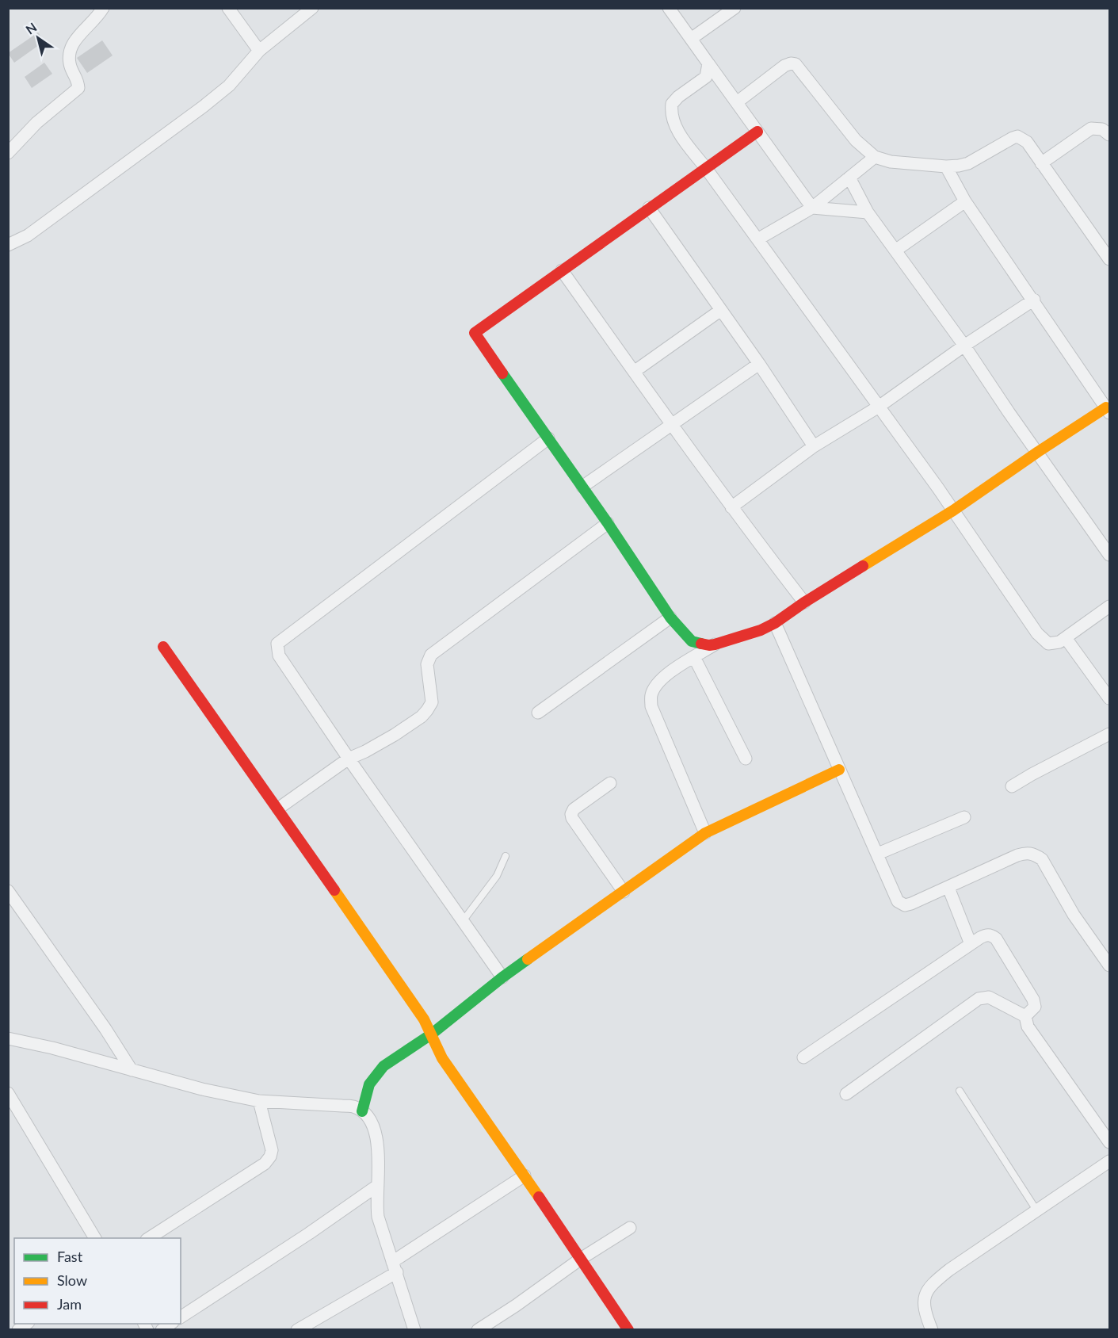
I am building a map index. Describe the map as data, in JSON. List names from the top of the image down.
{
  "legend": ["Fast", "Slow", "Jam"],
  "north": "top left"
}
